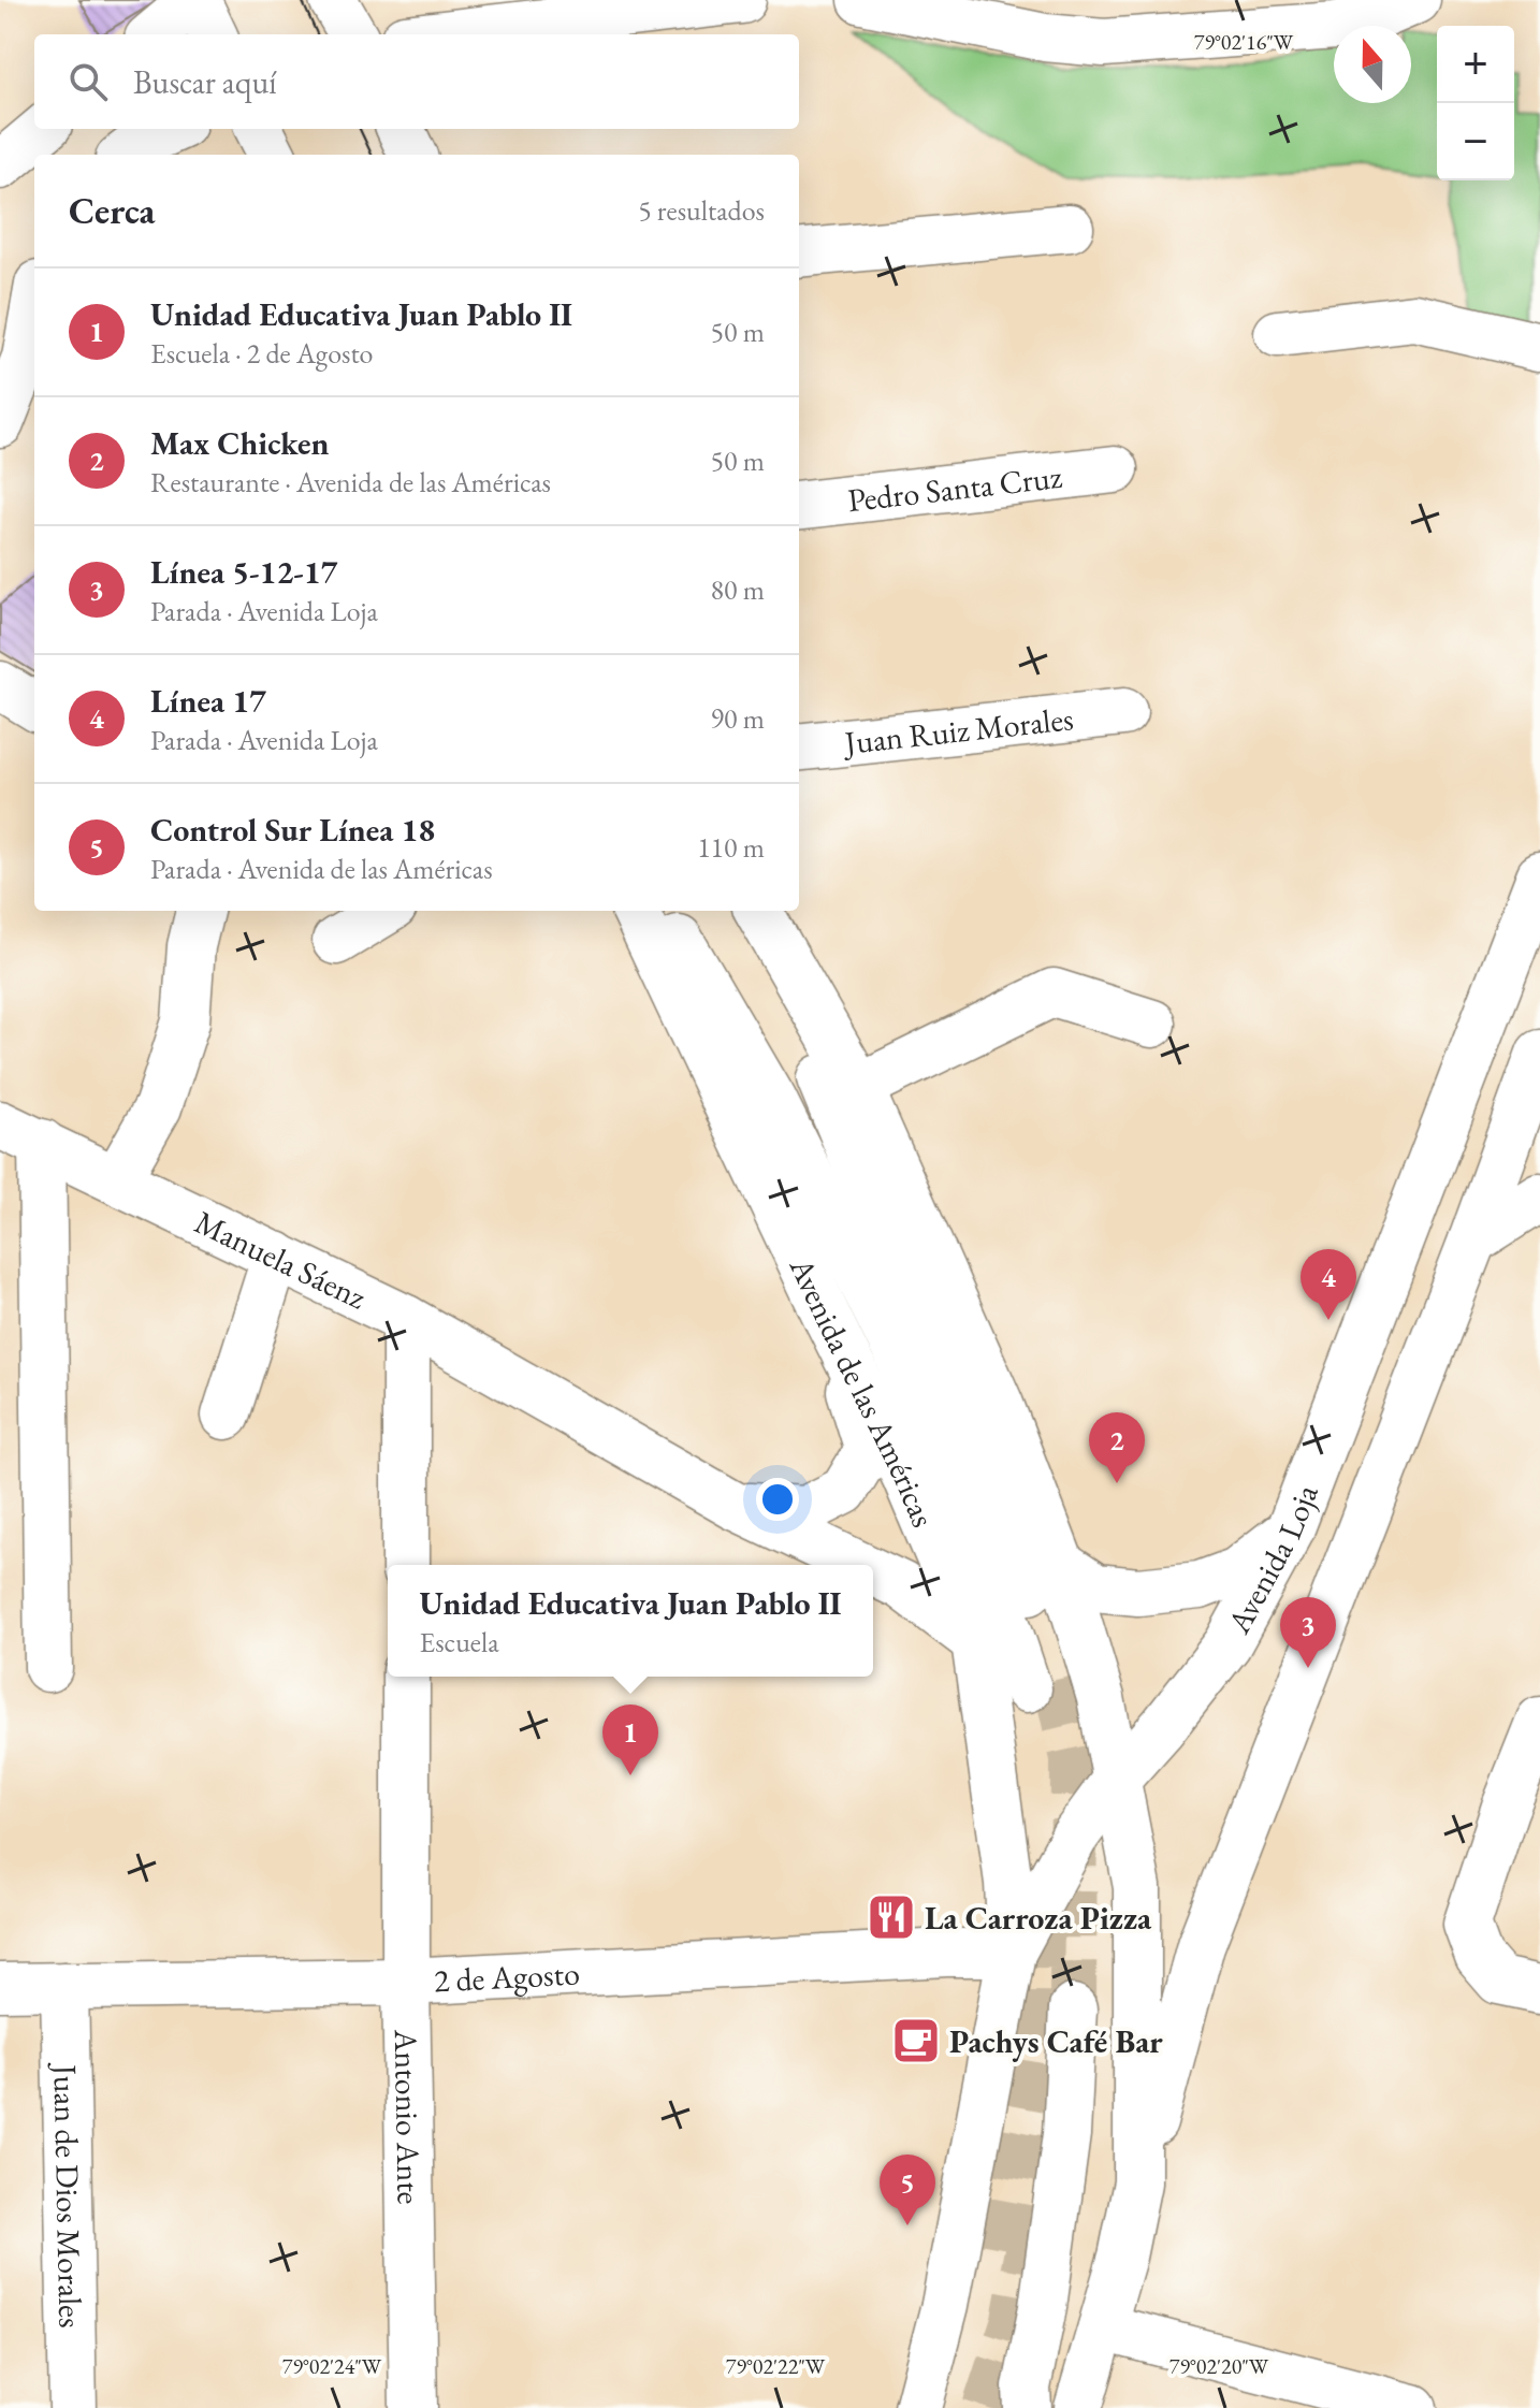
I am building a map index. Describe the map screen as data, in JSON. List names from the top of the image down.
{
  "streets": {
    "main road": [
      "Pedro Santa Cruz",
      "Juan Ruiz Morales",
      "Manuela Sáenz",
      "Avenida de las Américas",
      "Avenida Loja",
      "2 de Agosto",
      "Antonio Ante",
      "Juan de Dios Morales"
    ]
  },
  "crossings": [
    ["Manuela Sáenz", "Avenida de las Américas"],
    ["Avenida de las Américas", "Avenida Loja"],
    ["Avenida de las Américas", "2 de Agosto"],
    ["Avenida Loja", "2 de Agosto"],
    ["2 de Agosto", "Antonio Ante"],
    ["2 de Agosto", "Juan de Dios Morales"]
  ],
  "places": {
    "restaurant": ["La Carroza Pizza"],
    "cafe": ["Pachys Café Bar"]
  },
  "north": "top",
  "page": {
    "map_buttons": ["+", "−"],
    "search": "Buscar aquí",
    "heading": ["Cerca", "5 resultados"],
    "list": [
      {
        "mark": "1",
        "name": "Unidad Educativa Juan Pablo II",
        "note": "Escuela · 2 de Agosto",
        "value": "50 m"
      },
      {
        "mark": "2",
        "name": "Max Chicken",
        "note": "Restaurante · Avenida de las Américas",
        "value": "50 m"
      },
      {
        "mark": "3",
        "name": "Línea 5-12-17",
        "note": "Parada · Avenida Loja",
        "value": "80 m"
      },
      {
        "mark": "4",
        "name": "Línea 17",
        "note": "Parada · Avenida Loja",
        "value": "90 m"
      },
      {
        "mark": "5",
        "name": "Control Sur Línea 18",
        "note": "Parada · Avenida de las Américas",
        "value": "110 m"
      }
    ],
    "pins": [
      "4",
      "2",
      "3",
      "1",
      "5"
    ],
    "popup": ["Unidad Educativa Juan Pablo II", "Escuela"]
  },
  "coordinates": [
    "79°02'16\"W",
    "79°02'24\"W",
    "79°02'22\"W",
    "79°02'20\"W"
  ]
}
